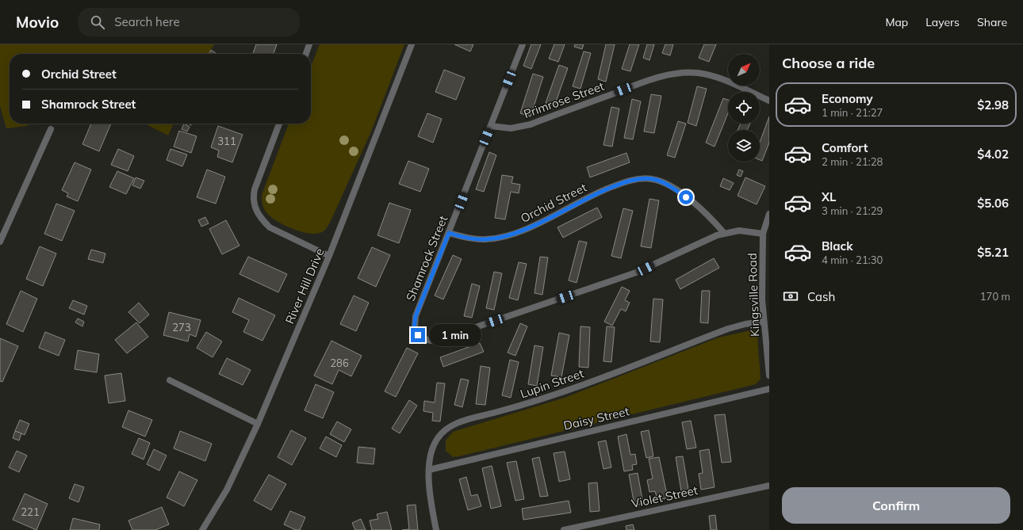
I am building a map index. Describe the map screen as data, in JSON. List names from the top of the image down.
{
  "streets": {
    "street": [
      "Primrose Street",
      "Orchid Street",
      "Shamrock Street",
      "River Hill Drive",
      "Kingsville Road",
      "Lupin Street",
      "Daisy Street",
      "Violet Street"
    ]
  },
  "crossings": [
    ["Primrose Street", "Shamrock Street"],
    ["Orchid Street", "Shamrock Street"],
    ["Kingsville Road", "Lupin Street"],
    ["Lupin Street", "Daisy Street"]
  ],
  "house_numbers": [
    "311",
    "273",
    "286",
    "221"
  ],
  "north": "top right",
  "page": {
    "header": "Movio",
    "search": "Search here",
    "nav": ["Map", "Layers", "Share"],
    "heading": "Choose a ride",
    "banner": ["Orchid Street", "Shamrock Street"],
    "list": [
      {
        "name": "Economy",
        "note": "1 min · 21:27",
        "value": "$2.98"
      },
      {
        "name": "Comfort",
        "note": "2 min · 21:28",
        "value": "$4.02"
      },
      {
        "name": "XL",
        "note": "3 min · 21:29",
        "value": "$5.06"
      },
      {
        "name": "Black",
        "note": "4 min · 21:30",
        "value": "$5.21"
      }
    ],
    "pay": ["Cash", "170 m"],
    "bubble": "1 min",
    "buttons": "Confirm"
  }
}
